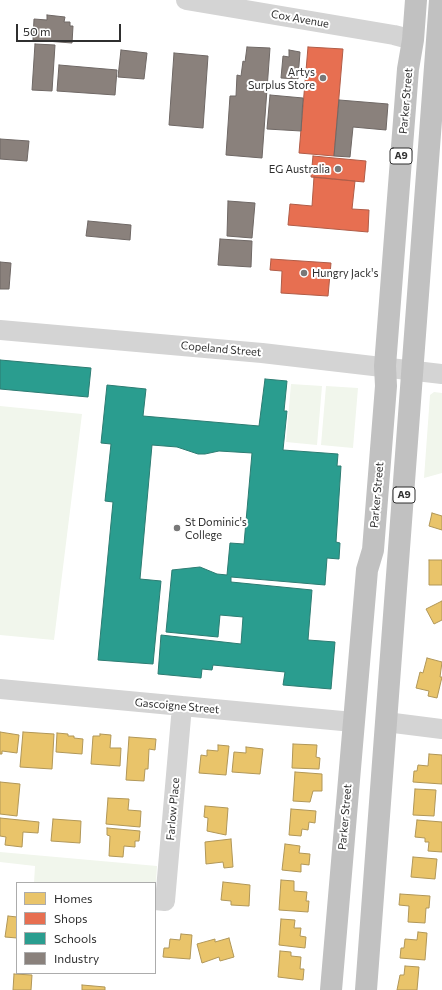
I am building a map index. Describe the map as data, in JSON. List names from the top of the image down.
{
  "streets": {
    "highway": ["Parker Street", "A9"],
    "street": [
      "Cox Avenue",
      "Copeland Street",
      "Gascoigne Street",
      "Farlow Place"
    ]
  },
  "crossings": [
    ["Cox Avenue", "Parker Street"],
    ["Parker Street", "Copeland Street"],
    ["Parker Street", "Gascoigne Street"],
    ["A9", "Copeland Street"],
    ["Gascoigne Street", "Farlow Place"]
  ],
  "places": [
    "Artys Surplus Store",
    "EG Australia",
    "Hungry Jack's",
    "St Dominic's College"
  ],
  "legend": [
    "Homes",
    "Shops",
    "Schools",
    "Industry"
  ],
  "scale_bar": "50 m"
}
